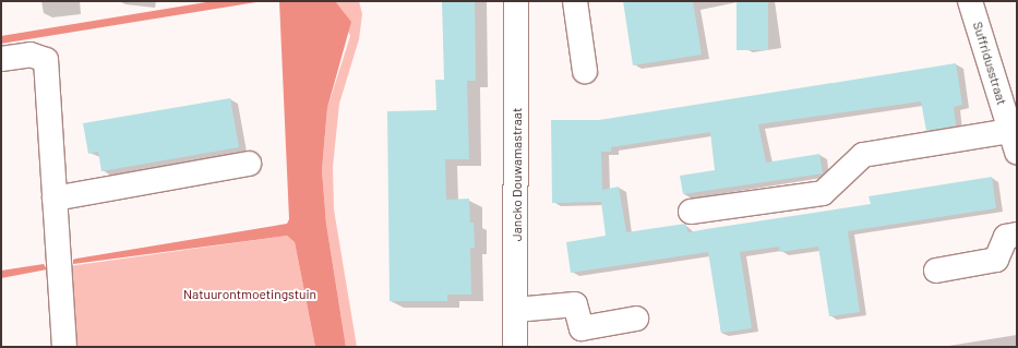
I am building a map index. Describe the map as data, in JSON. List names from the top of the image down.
{
  "streets": {
    "street": ["Suffridusstraat", "Jancko Douwamastraat"]
  },
  "parks": ["Natuurontmoetingstuin"]
}
